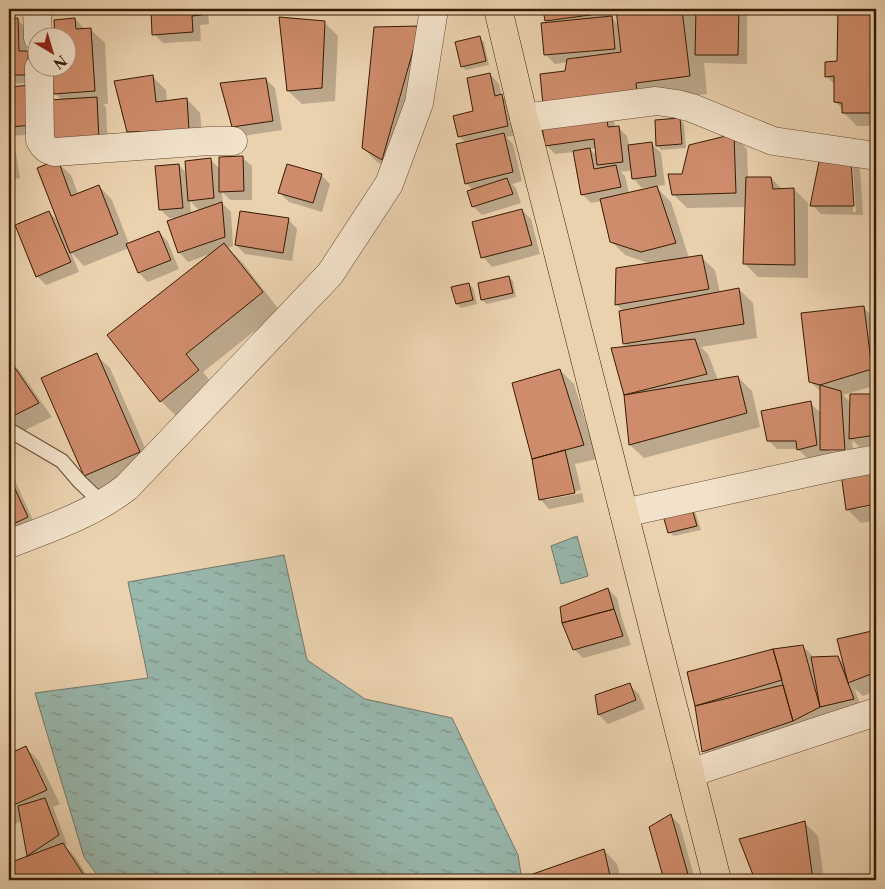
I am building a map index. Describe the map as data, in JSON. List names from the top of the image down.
{
  "north": "bottom right"
}
